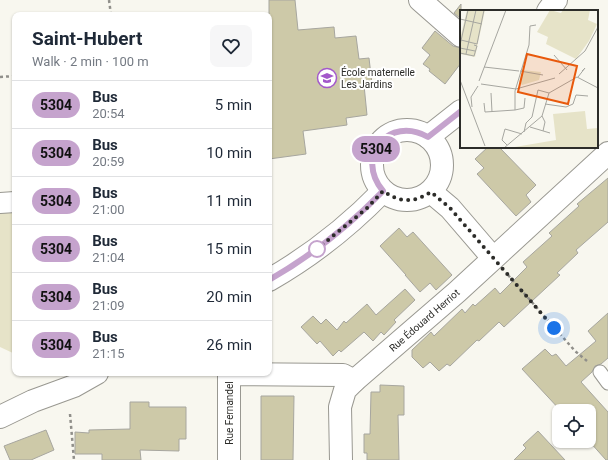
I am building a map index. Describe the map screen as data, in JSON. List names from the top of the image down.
{
  "streets": {
    "street": ["Rue Édouard Herriot", "Rue Fernandel"]
  },
  "crossings": [
    ["Rue Édouard Herriot", "Rue Fernandel"]
  ],
  "places": {
    "school or university": ["École maternelle Les Jardins"]
  },
  "lines": ["bus line 5304"],
  "page": {
    "on_map": "5304",
    "heading": ["Saint-Hubert", "Walk · 2 min · 100 m"],
    "list": [
      {
        "mark": "5304",
        "name": "Bus",
        "note": "20:54",
        "value": "5 min"
      },
      {
        "mark": "5304",
        "name": "Bus",
        "note": "20:59",
        "value": "10 min"
      },
      {
        "mark": "5304",
        "name": "Bus",
        "note": "21:00",
        "value": "11 min"
      },
      {
        "mark": "5304",
        "name": "Bus",
        "note": "21:04",
        "value": "15 min"
      },
      {
        "mark": "5304",
        "name": "Bus",
        "note": "21:09",
        "value": "20 min"
      },
      {
        "mark": "5304",
        "name": "Bus",
        "note": "21:15",
        "value": "26 min"
      }
    ]
  }
}
